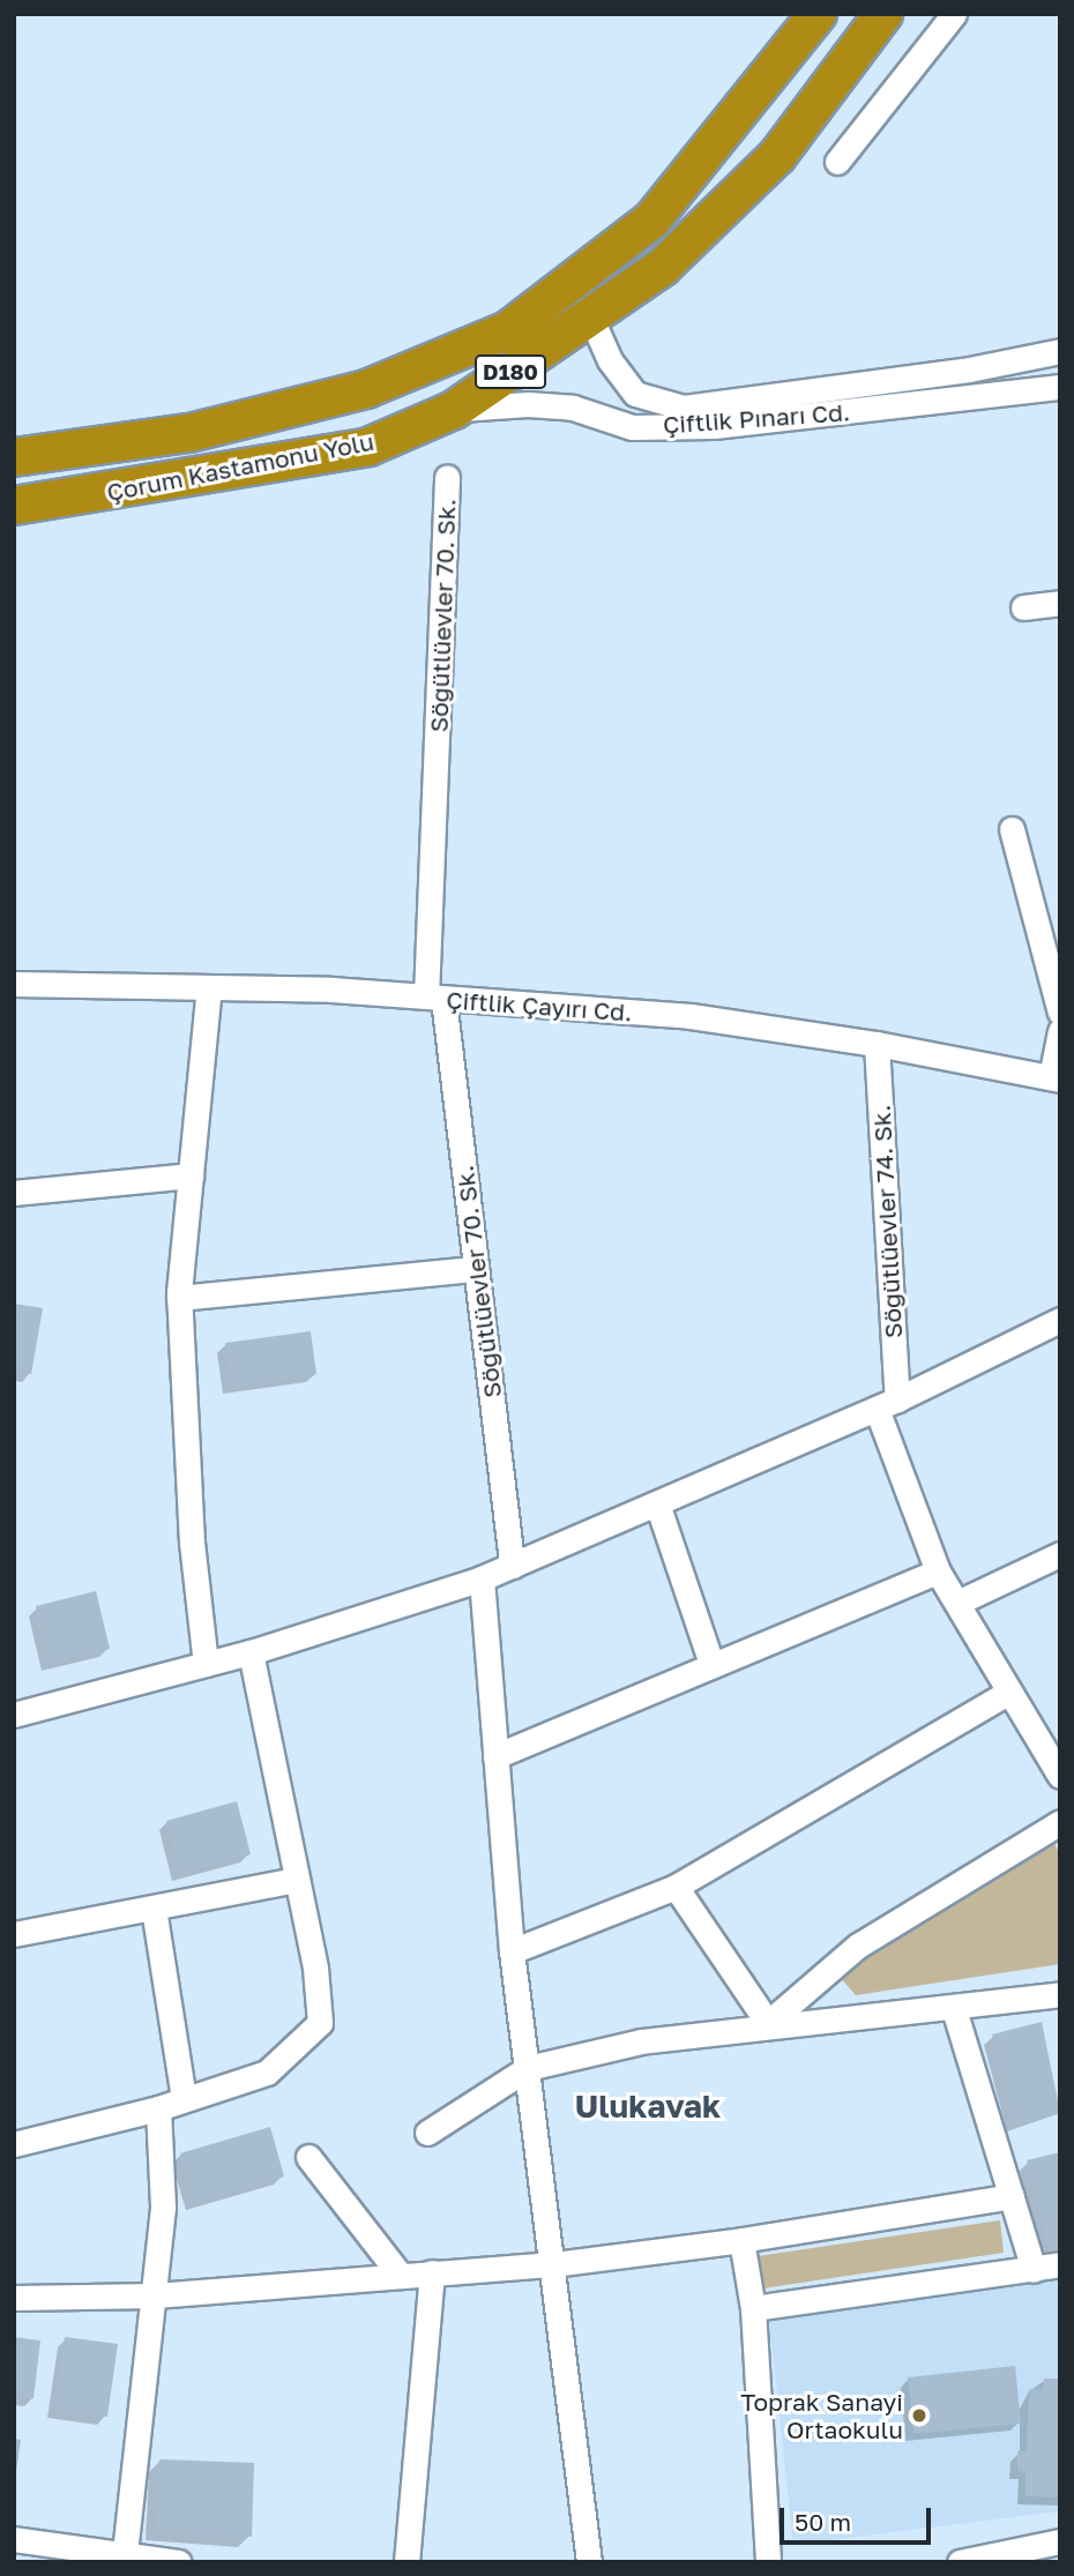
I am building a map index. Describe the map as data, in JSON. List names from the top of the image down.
{
  "streets": {
    "highway": ["D180", "Çorum Kastamonu Yolu"],
    "street": [
      "Çiftlik Pınarı Cd.",
      "Söğütlüevler 70. Sk.",
      "Çiftlik Çayırı Cd.",
      "Söğütlüevler 74. Sk."
    ]
  },
  "crossings": [
    ["Çiftlik Pınarı Cd.", "Çorum Kastamonu Yolu"],
    ["Söğütlüevler 70. Sk.", "Çiftlik Çayırı Cd."],
    ["Çiftlik Çayırı Cd.", "Söğütlüevler 74. Sk."]
  ],
  "districts": ["Ulukavak"],
  "places": ["Toprak Sanayi Ortaokulu"],
  "scale_bar": "50 m"
}
